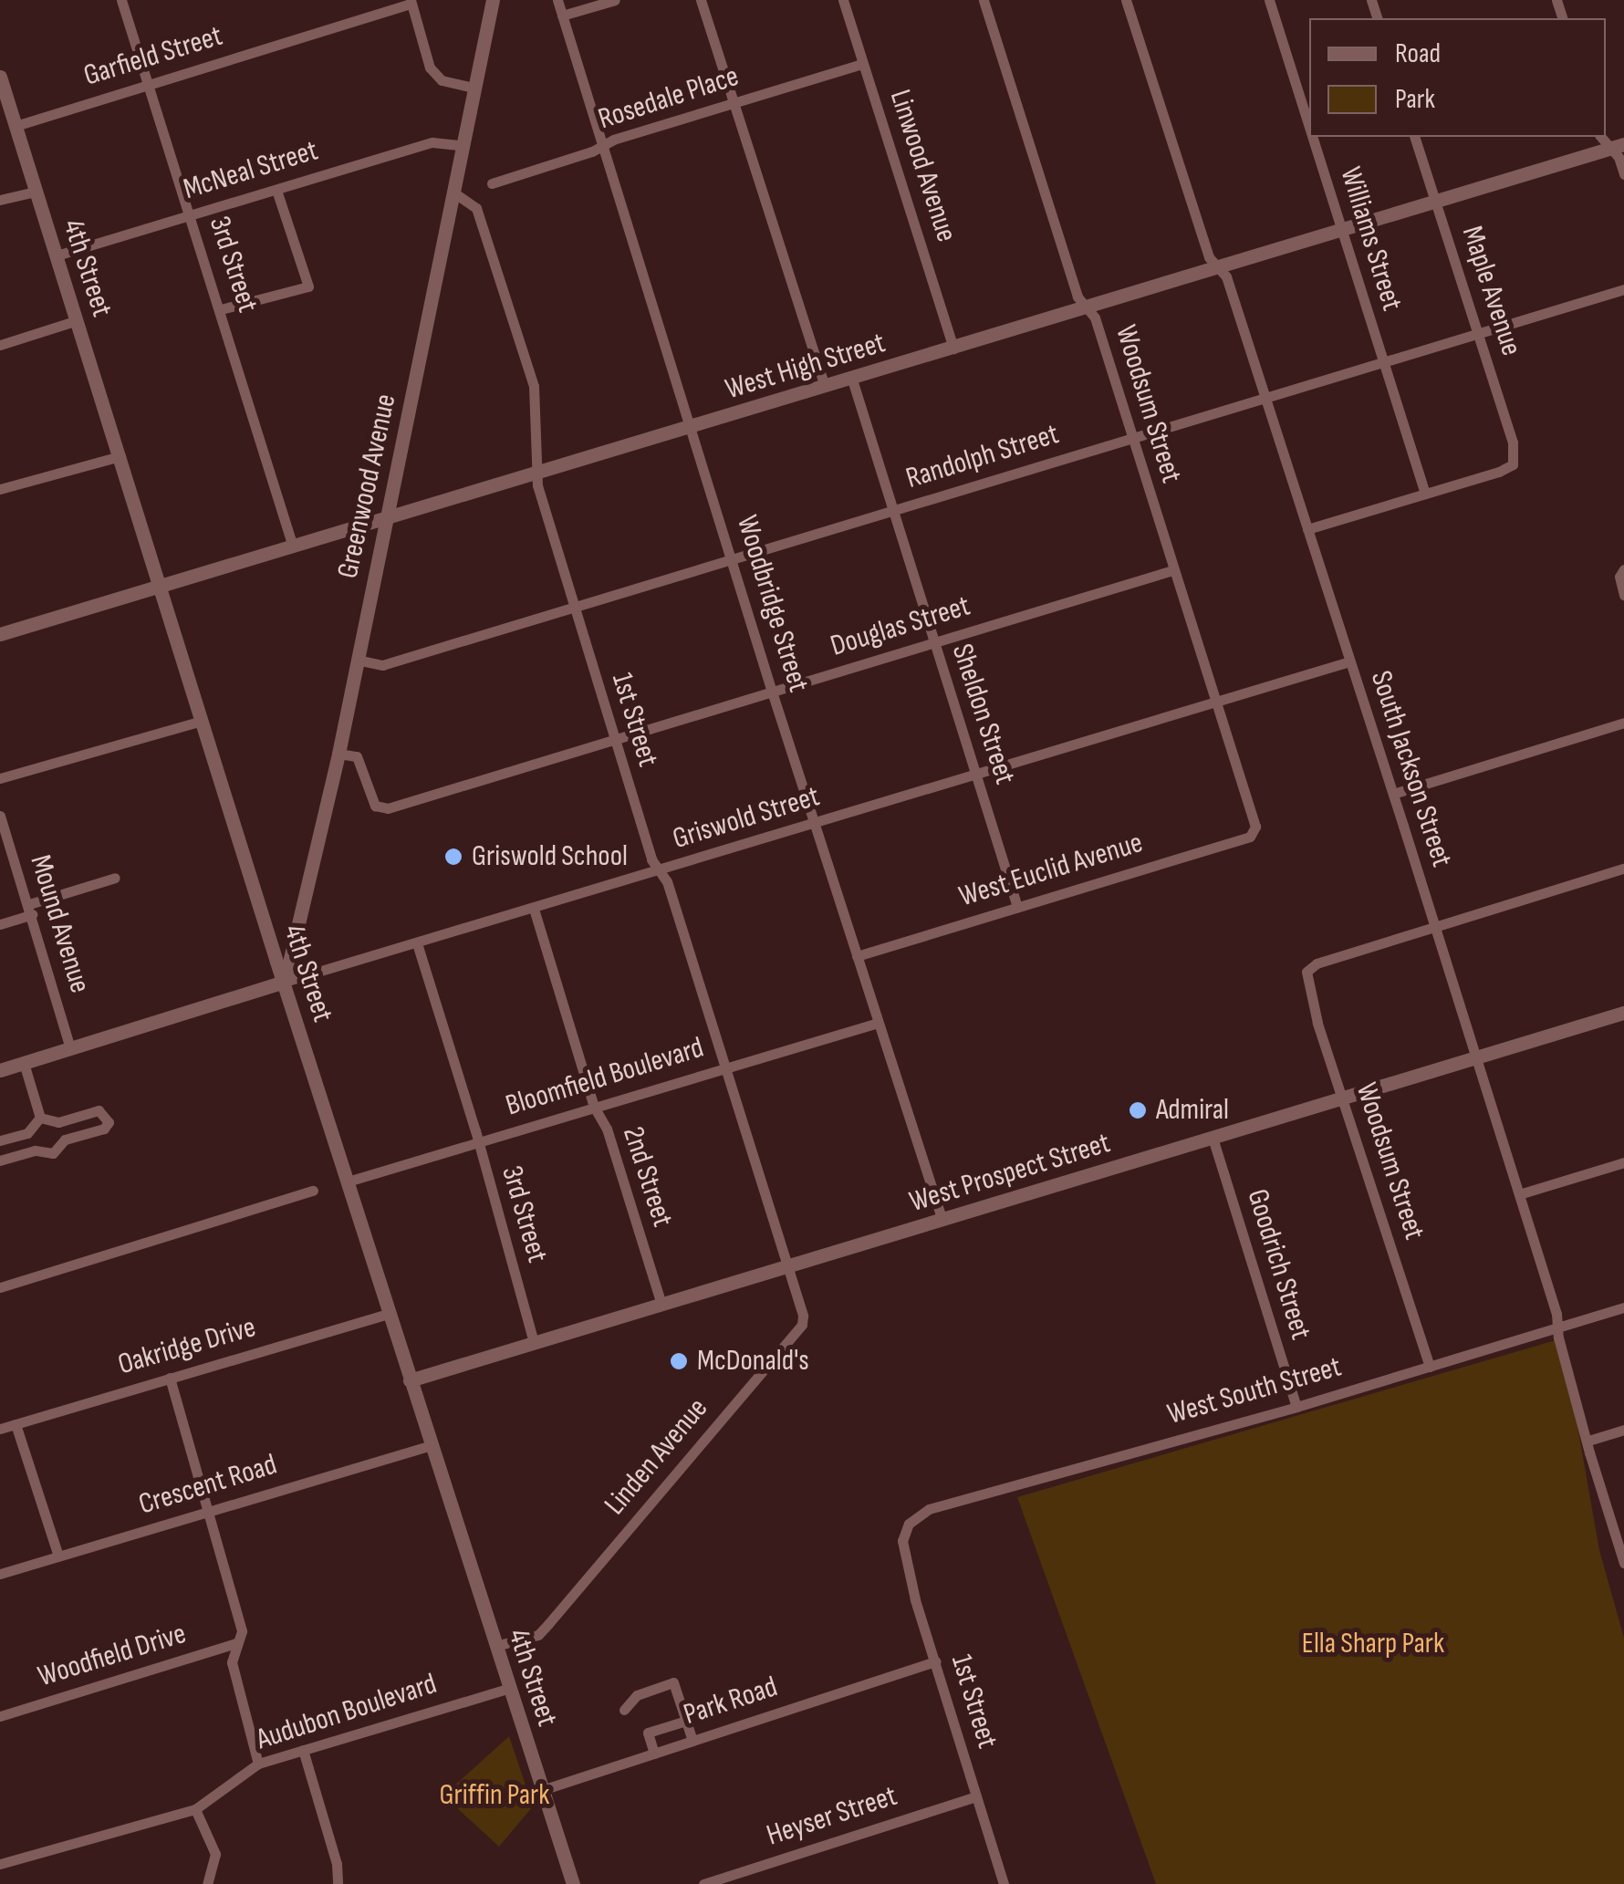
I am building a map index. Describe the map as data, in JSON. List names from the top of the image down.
{
  "streets": {
    "street": [
      "Garfield Street",
      "Rosedale Place",
      "Linwood Avenue",
      "McNeal Street",
      "Williams Street",
      "3rd Street",
      "4th Street",
      "Maple Avenue",
      "West High Street",
      "Woodsum Street",
      "Randolph Street",
      "Greenwood Avenue",
      "Woodbridge Street",
      "Douglas Street",
      "Sheldon Street",
      "1st Street",
      "South Jackson Street",
      "Griswold Street",
      "West Euclid Avenue",
      "Mound Avenue",
      "Bloomfield Boulevard",
      "West Prospect Street",
      "2nd Street",
      "Goodrich Street",
      "Oakridge Drive",
      "West South Street",
      "Linden Avenue",
      "Crescent Road",
      "Woodfield Drive",
      "Park Road",
      "Audubon Boulevard",
      "Heyser Street"
    ]
  },
  "crossings": [
    ["Garfield Street", "3rd Street"],
    ["Garfield Street", "4th Street"],
    ["Rosedale Place", "Linwood Avenue"],
    ["Rosedale Place", "Woodbridge Street"],
    ["Linwood Avenue", "West High Street"],
    ["McNeal Street", "3rd Street"],
    ["McNeal Street", "4th Street"],
    ["McNeal Street", "Greenwood Avenue"],
    ["Williams Street", "Maple Avenue"],
    ["Williams Street", "West High Street"],
    ["Williams Street", "Randolph Street"],
    ["3rd Street", "West High Street"],
    ["3rd Street", "Griswold Street"],
    ["3rd Street", "Bloomfield Boulevard"],
    ["3rd Street", "West Prospect Street"],
    ["4th Street", "West High Street"],
    ["4th Street", "Greenwood Avenue"],
    ["4th Street", "Griswold Street"],
    ["4th Street", "Bloomfield Boulevard"],
    ["4th Street", "West Prospect Street"],
    ["4th Street", "Oakridge Drive"],
    ["4th Street", "Linden Avenue"],
    ["4th Street", "Crescent Road"],
    ["4th Street", "Park Road"],
    ["4th Street", "Audubon Boulevard"],
    ["Maple Avenue", "West High Street"],
    ["Maple Avenue", "Randolph Street"],
    ["West High Street", "Woodsum Street"],
    ["West High Street", "Greenwood Avenue"],
    ["West High Street", "Woodbridge Street"],
    ["West High Street", "Sheldon Street"],
    ["West High Street", "1st Street"],
    ["West High Street", "South Jackson Street"],
    ["Woodsum Street", "Randolph Street"],
    ["Woodsum Street", "Douglas Street"],
    ["Woodsum Street", "South Jackson Street"],
    ["Woodsum Street", "Griswold Street"],
    ["Woodsum Street", "West Euclid Avenue"],
    ["Woodsum Street", "West Prospect Street"],
    ["Woodsum Street", "West South Street"],
    ["Randolph Street", "Greenwood Avenue"],
    ["Randolph Street", "Woodbridge Street"],
    ["Randolph Street", "Sheldon Street"],
    ["Randolph Street", "1st Street"],
    ["Randolph Street", "South Jackson Street"],
    ["Greenwood Avenue", "Douglas Street"],
    ["Greenwood Avenue", "1st Street"],
    ["Greenwood Avenue", "Griswold Street"],
    ["Woodbridge Street", "Douglas Street"],
    ["Woodbridge Street", "Griswold Street"],
    ["Woodbridge Street", "West Euclid Avenue"],
    ["Woodbridge Street", "Bloomfield Boulevard"],
    ["Woodbridge Street", "West Prospect Street"],
    ["Douglas Street", "Sheldon Street"],
    ["Douglas Street", "1st Street"],
    ["Sheldon Street", "Griswold Street"],
    ["Sheldon Street", "West Euclid Avenue"],
    ["1st Street", "Griswold Street"],
    ["1st Street", "Bloomfield Boulevard"],
    ["1st Street", "West Prospect Street"],
    ["1st Street", "West South Street"],
    ["1st Street", "Linden Avenue"],
    ["1st Street", "Park Road"],
    ["1st Street", "Heyser Street"],
    ["South Jackson Street", "Griswold Street"],
    ["South Jackson Street", "West Prospect Street"],
    ["South Jackson Street", "West South Street"],
    ["Griswold Street", "Mound Avenue"],
    ["Griswold Street", "2nd Street"],
    ["Bloomfield Boulevard", "2nd Street"],
    ["West Prospect Street", "2nd Street"],
    ["West Prospect Street", "Goodrich Street"],
    ["West Prospect Street", "Linden Avenue"],
    ["Goodrich Street", "West South Street"]
  ],
  "parks": ["Ella Sharp Park", "Griffin Park"],
  "places": ["Griswold School", "Admiral", "McDonald's"],
  "legend": ["Road", "Park"]
}
